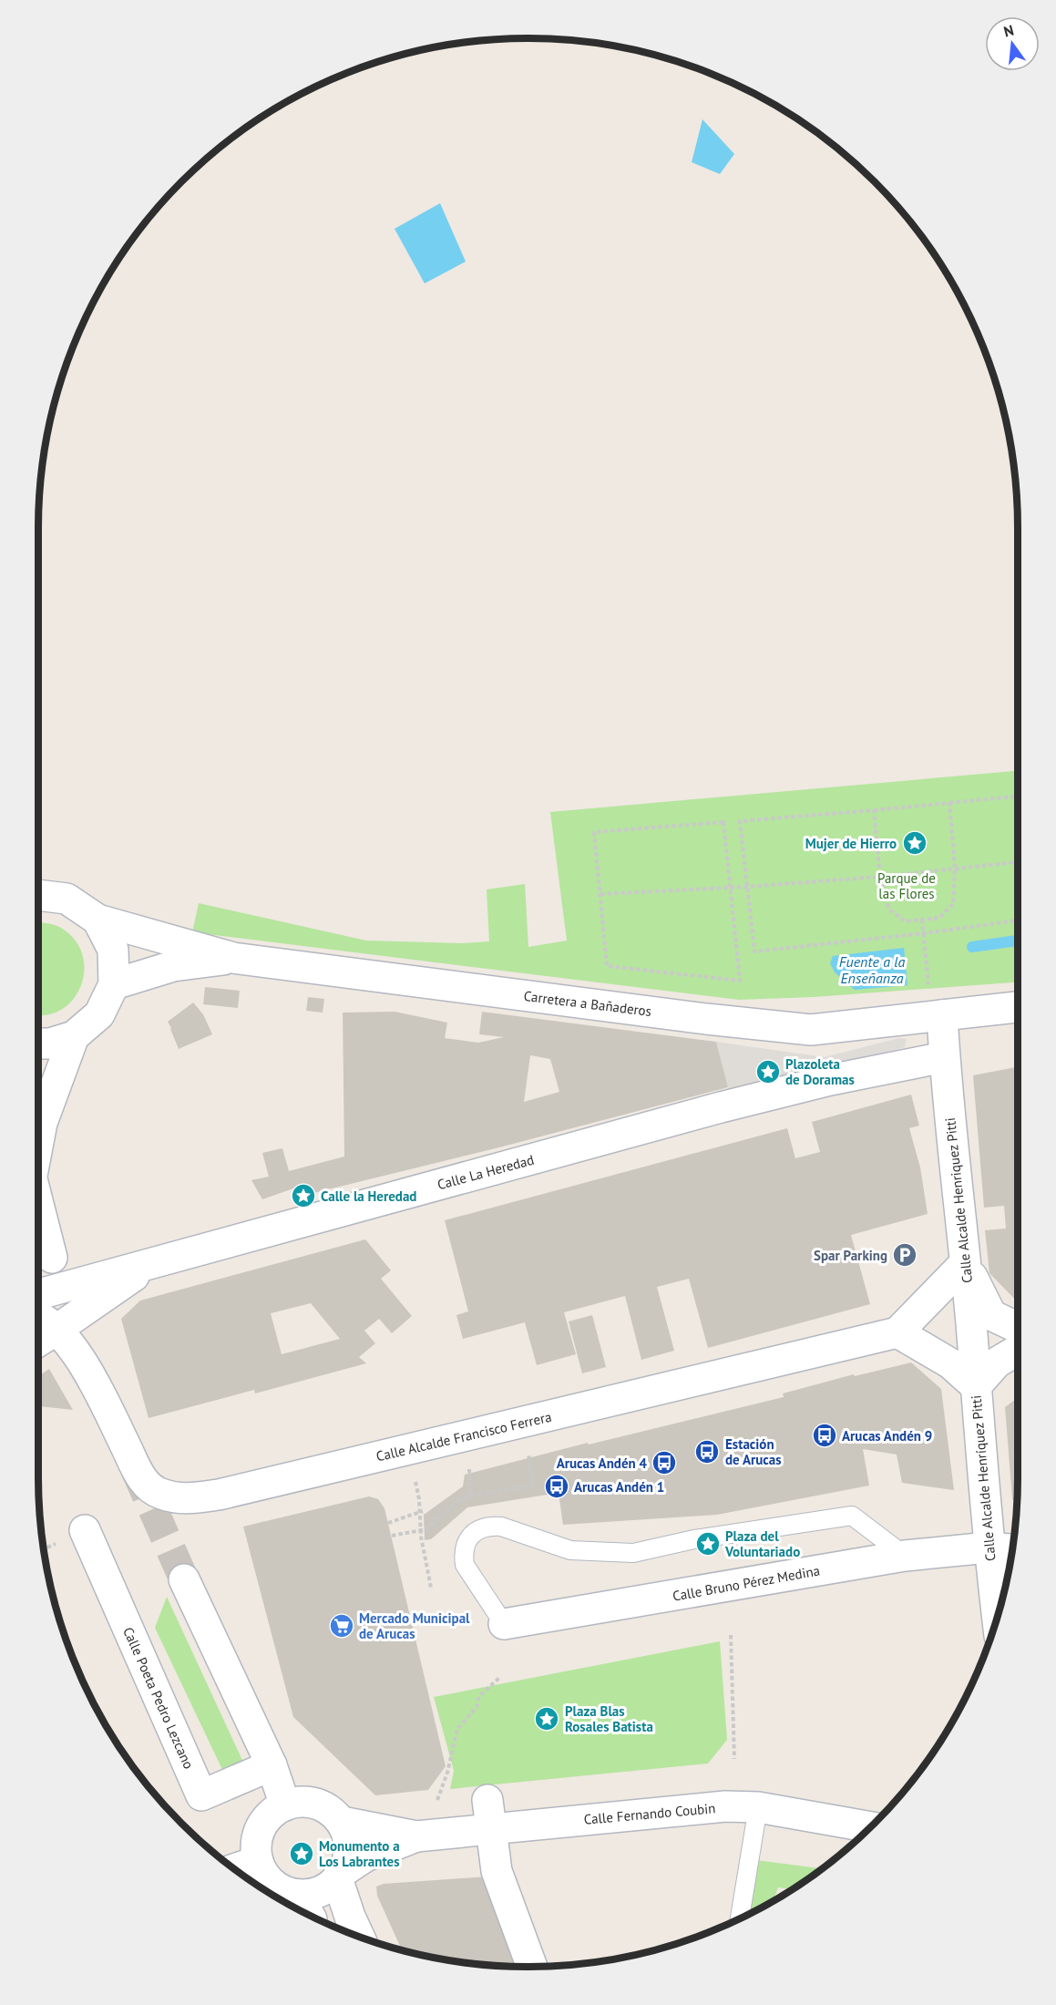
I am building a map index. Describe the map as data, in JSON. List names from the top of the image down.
{
  "streets": {
    "main road": [
      "Carretera a Bañaderos",
      "Calle La Heredad",
      "Calle Alcalde Henriquez Pitti",
      "Calle Alcalde Francisco Ferrera",
      "Calle Alcalde Henríquez Pitti",
      "Calle Bruno Pérez Medina",
      "Calle Poeta Pedro Lezcano",
      "Calle Fernando Coubin"
    ]
  },
  "crossings": [
    ["Carretera a Bañaderos", "Calle Alcalde Henriquez Pitti"],
    ["Calle La Heredad", "Calle Alcalde Henriquez Pitti"],
    ["Calle Alcalde Henriquez Pitti", "Calle Alcalde Henríquez Pitti"],
    ["Calle Alcalde Henríquez Pitti", "Calle Bruno Pérez Medina"]
  ],
  "water": ["Fuente a la Enseñanza"],
  "parks": ["Parque de las Flores"],
  "places": {
    "place": [
      "Mujer de Hierro",
      "Plazoleta de Doramas",
      "Calle la Heredad",
      "Plaza del Voluntariado",
      "Plaza Blas Rosales Batista",
      "Monumento a Los Labrantes"
    ],
    "parking": ["Spar Parking"],
    "bus stop": [
      "Arucas Andén 9",
      "Estación de Arucas",
      "Arucas Andén 4",
      "Arucas Andén 1"
    ],
    "supermarket": ["Mercado Municipal de Arucas"]
  },
  "north": "top"
}
